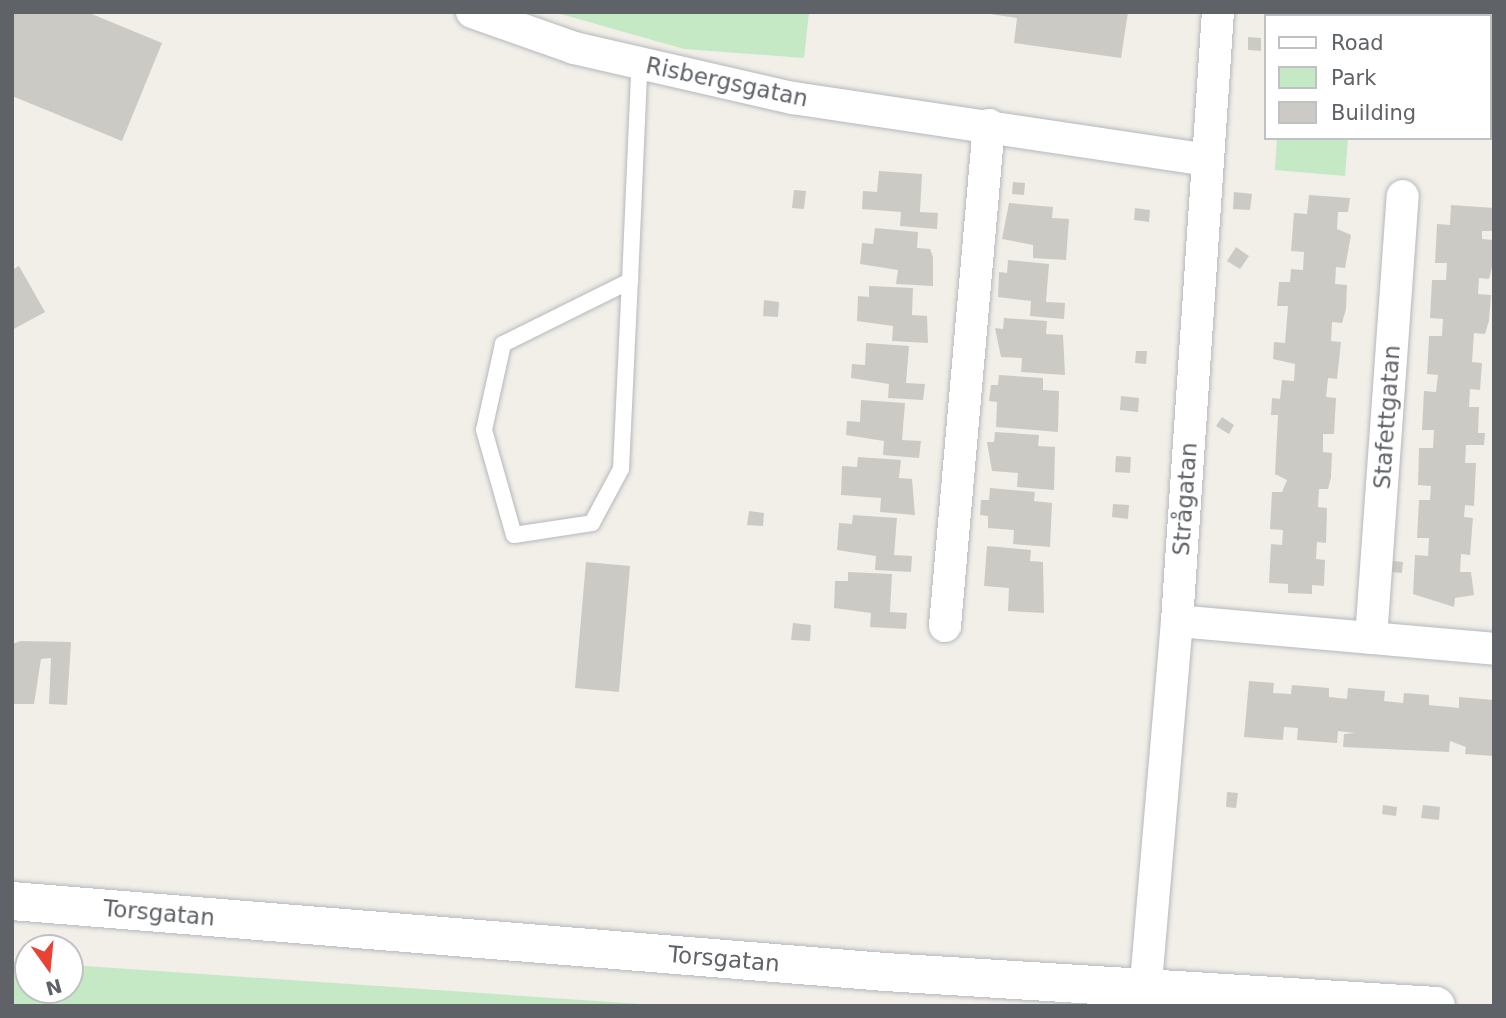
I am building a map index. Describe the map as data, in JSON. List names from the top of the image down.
{
  "streets": {
    "main road": ["Torsgatan"],
    "street": ["Risbergsgatan", "Stafettgatan", "Strågatan"]
  },
  "crossings": [
    ["Risbergsgatan", "Strågatan"],
    ["Strågatan", "Torsgatan"]
  ],
  "legend": ["Road", "Park", "Building"],
  "north": "bottom"
}
